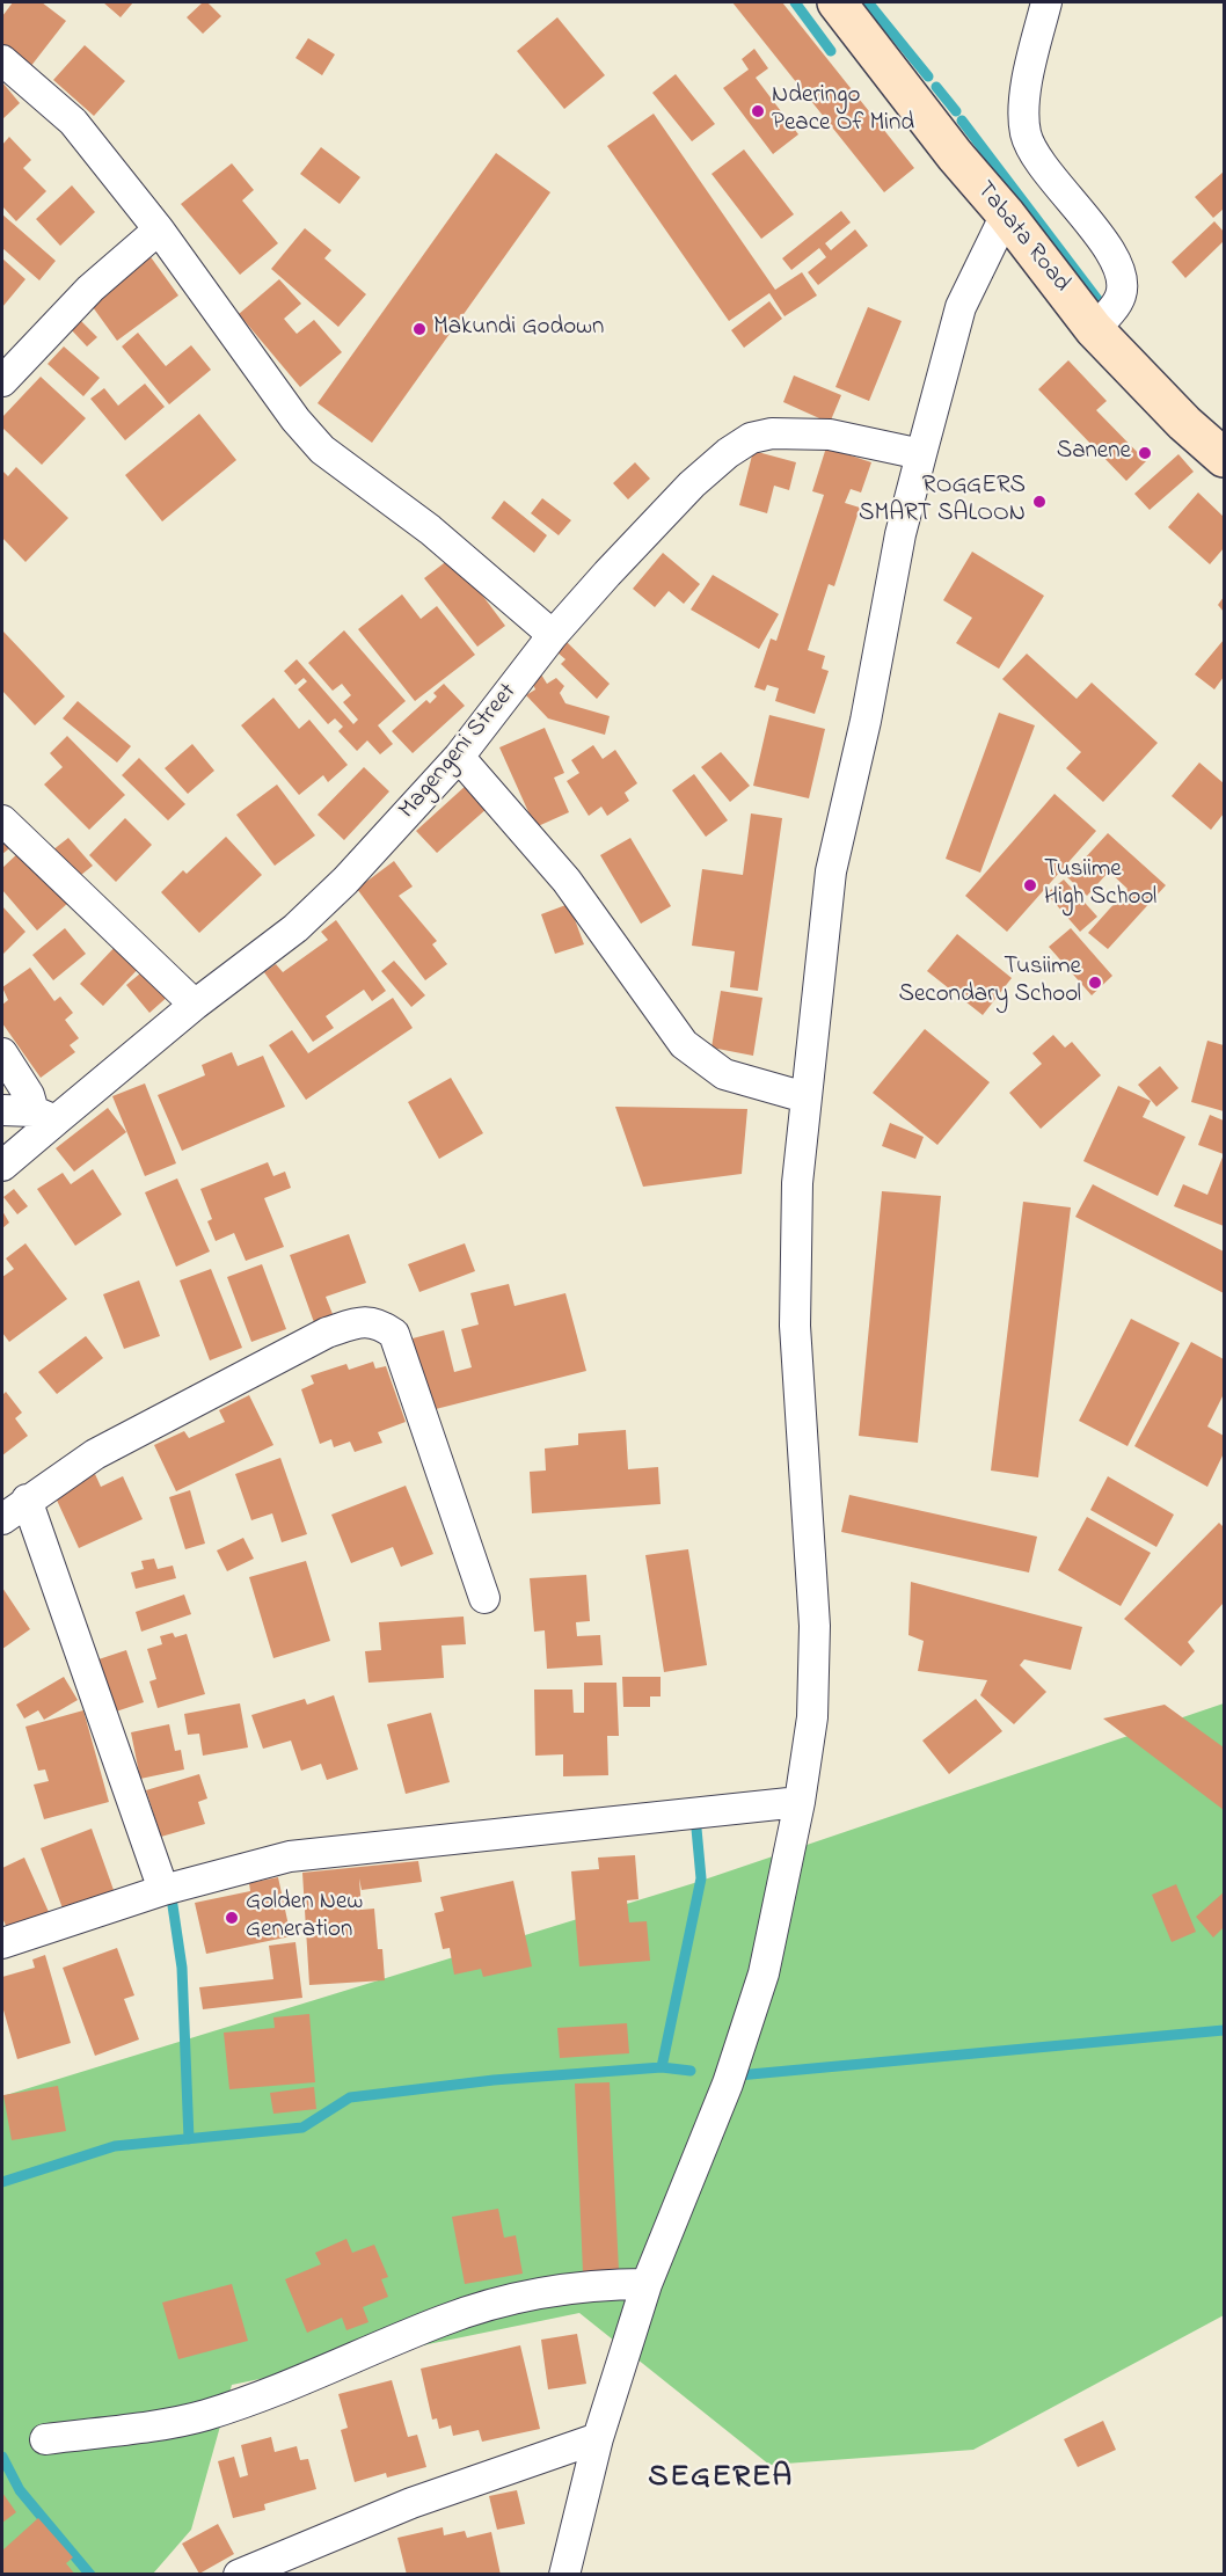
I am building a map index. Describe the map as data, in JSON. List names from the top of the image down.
{
  "streets": {
    "main road": ["Tabata Road"],
    "street": ["Magengeni Street"]
  },
  "districts": ["SEGEREA"],
  "places": [
    "Nderingo Peace Of Mind",
    "Makundi Godown",
    "Sanene",
    "ROGGERS SMART SALOON",
    "Tusiime High School",
    "Tusiime Secondary School",
    "Golden New Generation"
  ]
}
